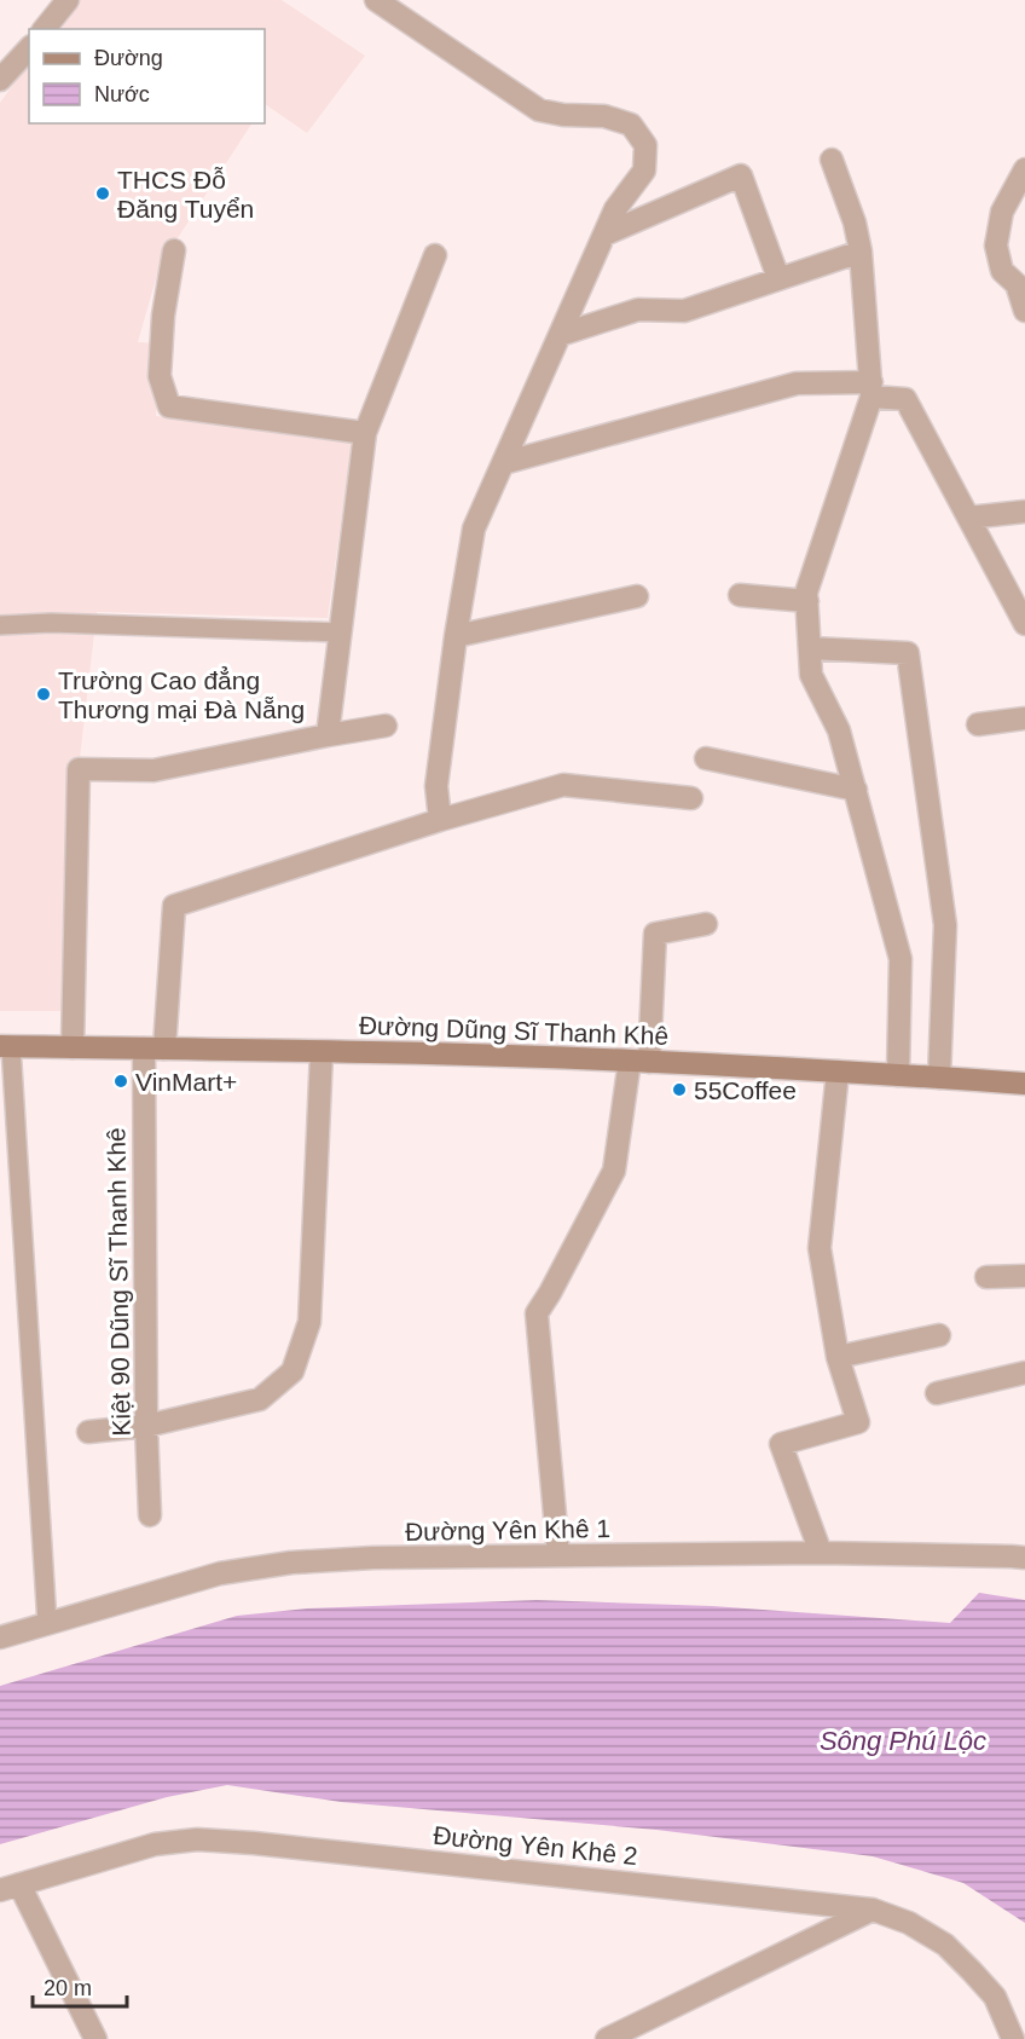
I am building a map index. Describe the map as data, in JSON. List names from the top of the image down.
{
  "streets": {
    "street": [
      "Đường Dũng Sĩ Thanh Khê",
      "Kiệt 90 Dũng Sĩ Thanh Khê",
      "Đường Yên Khê 1",
      "Đường Yên Khê 2"
    ]
  },
  "crossings": [
    ["Đường Dũng Sĩ Thanh Khê", "Kiệt 90 Dũng Sĩ Thanh Khê"]
  ],
  "water": ["Sông Phú Lộc"],
  "places": [
    "THCS Đỗ Đăng Tuyển",
    "Trường Cao đẳng Thương mại Đà Nẵng",
    "VinMart+",
    "55Coffee"
  ],
  "legend": ["Đường", "Nước"],
  "scale_bar": "20 m"
}
